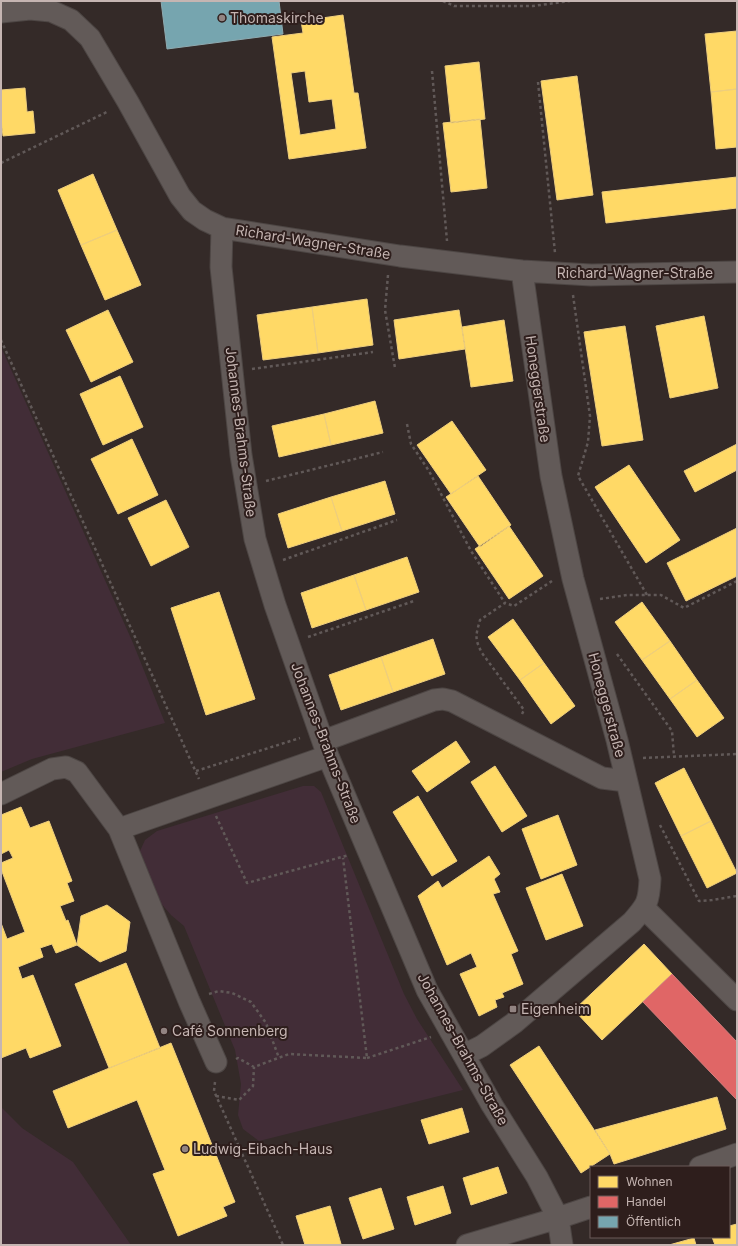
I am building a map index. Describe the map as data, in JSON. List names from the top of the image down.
{
  "streets": {
    "street": ["Richard-Wagner-Straße", "Honeggerstraße", "Johannes-Brahms-Straße"]
  },
  "crossings": [
    ["Richard-Wagner-Straße", "Honeggerstraße"],
    ["Richard-Wagner-Straße", "Johannes-Brahms-Straße"],
    ["Honeggerstraße", "Johannes-Brahms-Straße"]
  ],
  "places": {
    "other": ["Thomaskirche", "Café Sonnenberg", "Ludwig-Eibach-Haus"],
    "transit": ["Eigenheim"]
  },
  "legend": ["Wohnen", "Handel", "Öffentlich"]
}
